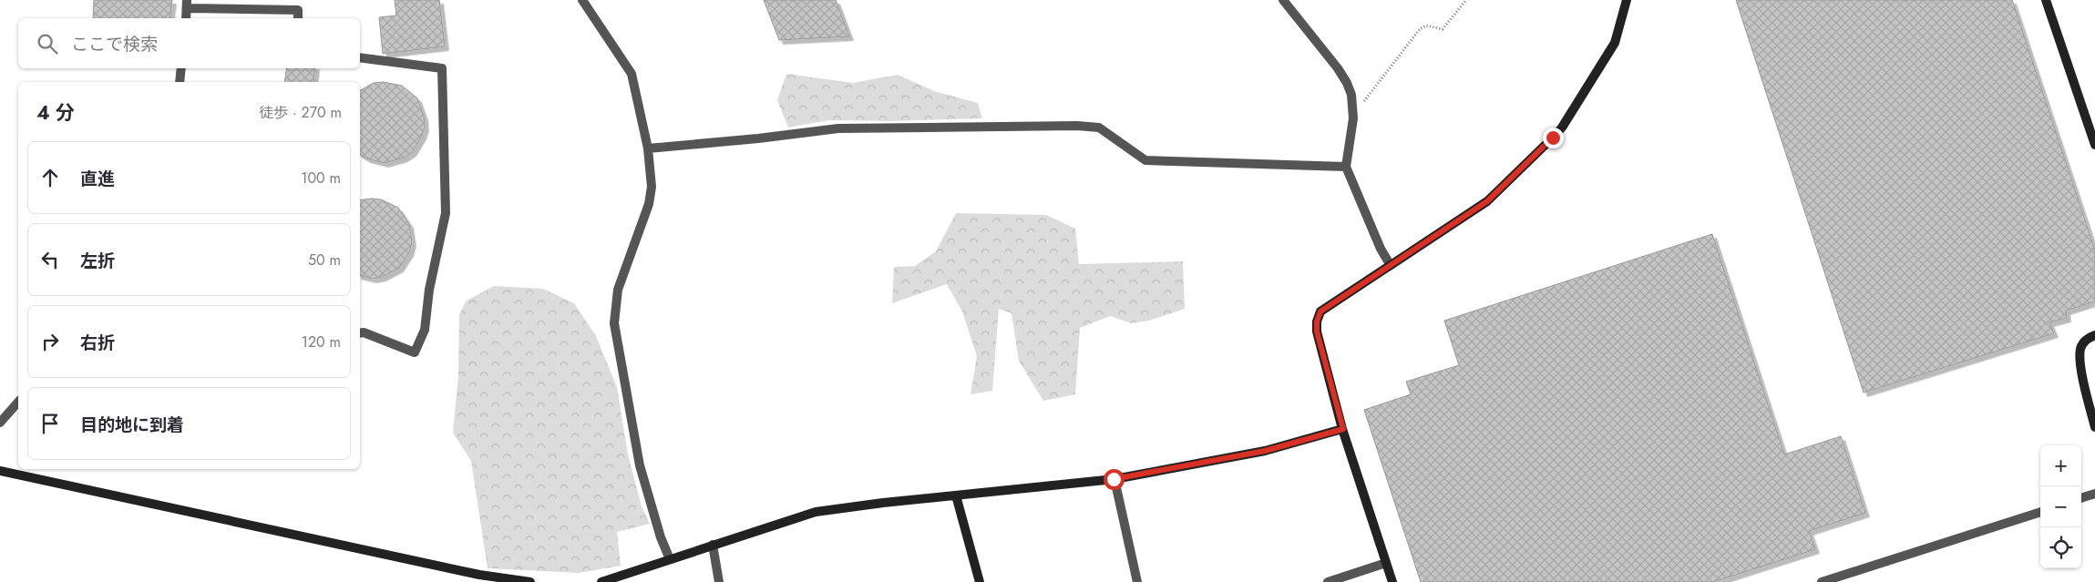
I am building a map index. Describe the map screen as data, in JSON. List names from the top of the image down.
{
  "page": {
    "search": "ここで検索",
    "heading": ["4 分", "徒歩 · 270 m"],
    "list": [
      ["直進", "100 m"],
      ["左折", "50 m"],
      ["右折", "120 m"],
      "目的地に到着"
    ],
    "map_buttons": ["+", "−"]
  }
}
